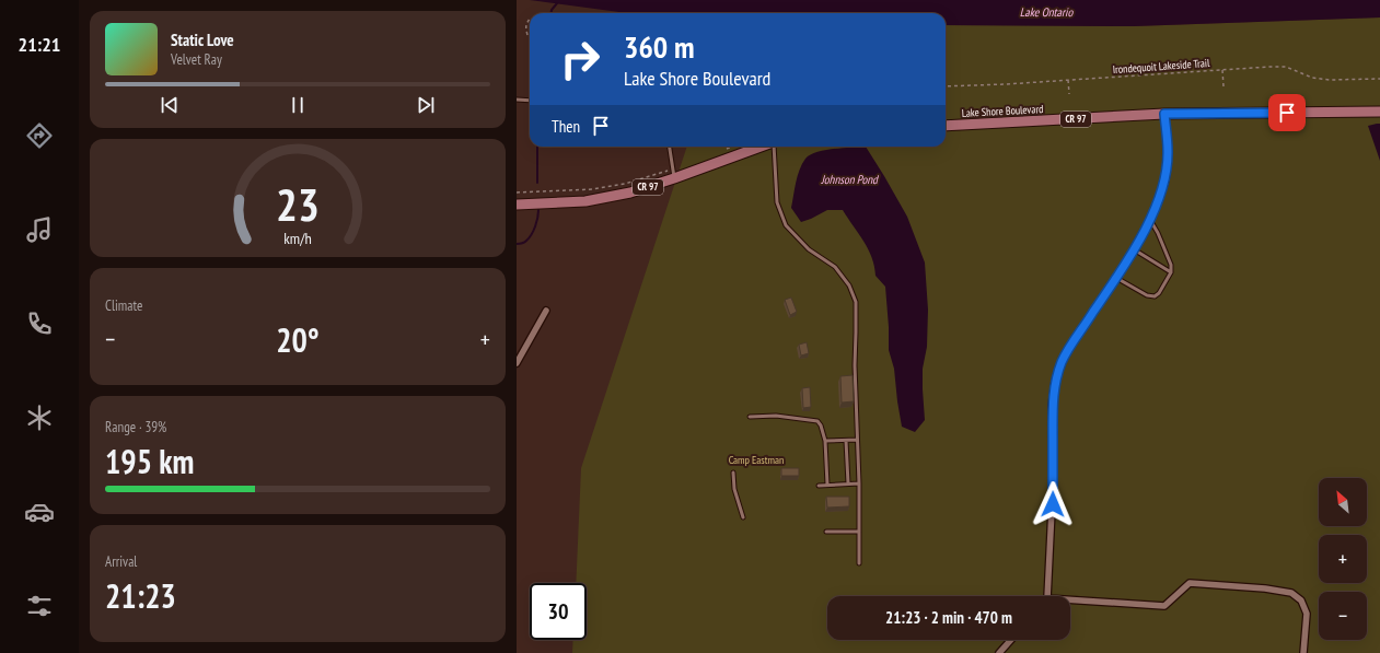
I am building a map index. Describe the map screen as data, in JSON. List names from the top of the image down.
{
  "streets": {
    "main road": ["Lake Shore Boulevard", "CR 97"],
    "path": ["Irondequoit Lakeside Trail"]
  },
  "water": ["Lake Ontario", "Johnson Pond"],
  "parks": ["Camp Eastman"],
  "north": "top left",
  "page": {
    "tabs": "21:21",
    "turn": ["360 m", "Lake Shore Boulevard"],
    "song": ["Static Love", "Velvet Ray"],
    "then": "Then",
    "tile": [
      "Climate",
      ["Range · 39%", "195 km"],
      ["Arrival", "21:23"]
    ],
    "heat": ["−", "20°", "+"],
    "map_buttons": ["+", "−"],
    "limit": "30",
    "trip": "21:23 · 2 min · 470 m",
    "gauge": ["23", "km/h"]
  }
}
